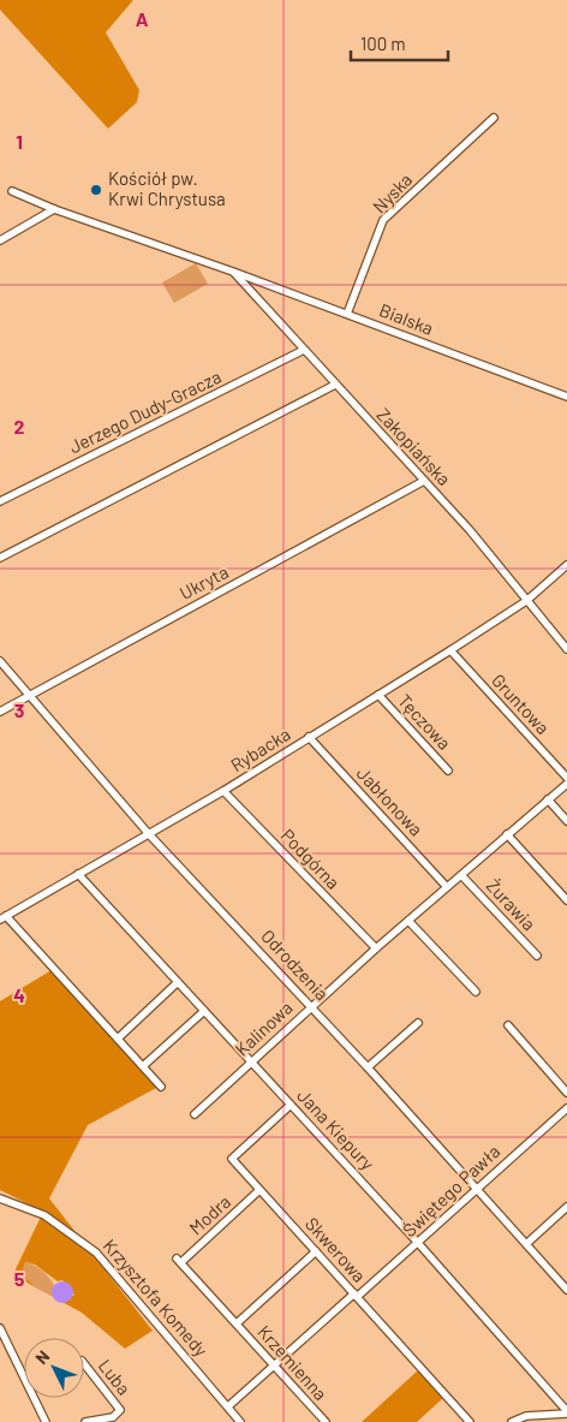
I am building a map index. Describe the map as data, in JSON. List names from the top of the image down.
{
  "streets": {
    "street": [
      "Nyska",
      "Bialska",
      "Jerzego Dudy-Gracza",
      "Zakopiańska",
      "Ukryta",
      "Gruntowa",
      "Tęczowa",
      "Rybacka",
      "Jabłonowa",
      "Podgórna",
      "Żurawia",
      "Odrodzenia",
      "Kalinowa",
      "Jana Kiepury",
      "Świętego Pawła",
      "Modra",
      "Skwerowa",
      "Krzysztofa Komedy",
      "Krzemienna",
      "Luba"
    ]
  },
  "crossings": [
    ["Nyska", "Bialska"],
    ["Bialska", "Zakopiańska"],
    ["Jerzego Dudy-Gracza", "Zakopiańska"],
    ["Zakopiańska", "Ukryta"],
    ["Zakopiańska", "Rybacka"],
    ["Ukryta", "Odrodzenia"],
    ["Gruntowa", "Rybacka"],
    ["Tęczowa", "Rybacka"],
    ["Rybacka", "Jabłonowa"],
    ["Rybacka", "Podgórna"],
    ["Rybacka", "Odrodzenia"],
    ["Rybacka", "Jana Kiepury"],
    ["Jabłonowa", "Kalinowa"],
    ["Podgórna", "Kalinowa"],
    ["Żurawia", "Kalinowa"],
    ["Odrodzenia", "Kalinowa"],
    ["Odrodzenia", "Świętego Pawła"],
    ["Kalinowa", "Jana Kiepury"],
    ["Jana Kiepury", "Świętego Pawła"],
    ["Jana Kiepury", "Skwerowa"],
    ["Świętego Pawła", "Skwerowa"],
    ["Świętego Pawła", "Krzysztofa Komedy"],
    ["Świętego Pawła", "Krzemienna"],
    ["Modra", "Skwerowa"],
    ["Modra", "Krzemienna"],
    ["Skwerowa", "Krzemienna"]
  ],
  "places": ["Kościół pw. Krwi Chrystusa"],
  "scale_bar": "100 m",
  "north": "top left",
  "grid": {
    "columns": ["A"],
    "rows": [
      "1",
      "2",
      "3",
      "4",
      "5"
    ]
  }
}
